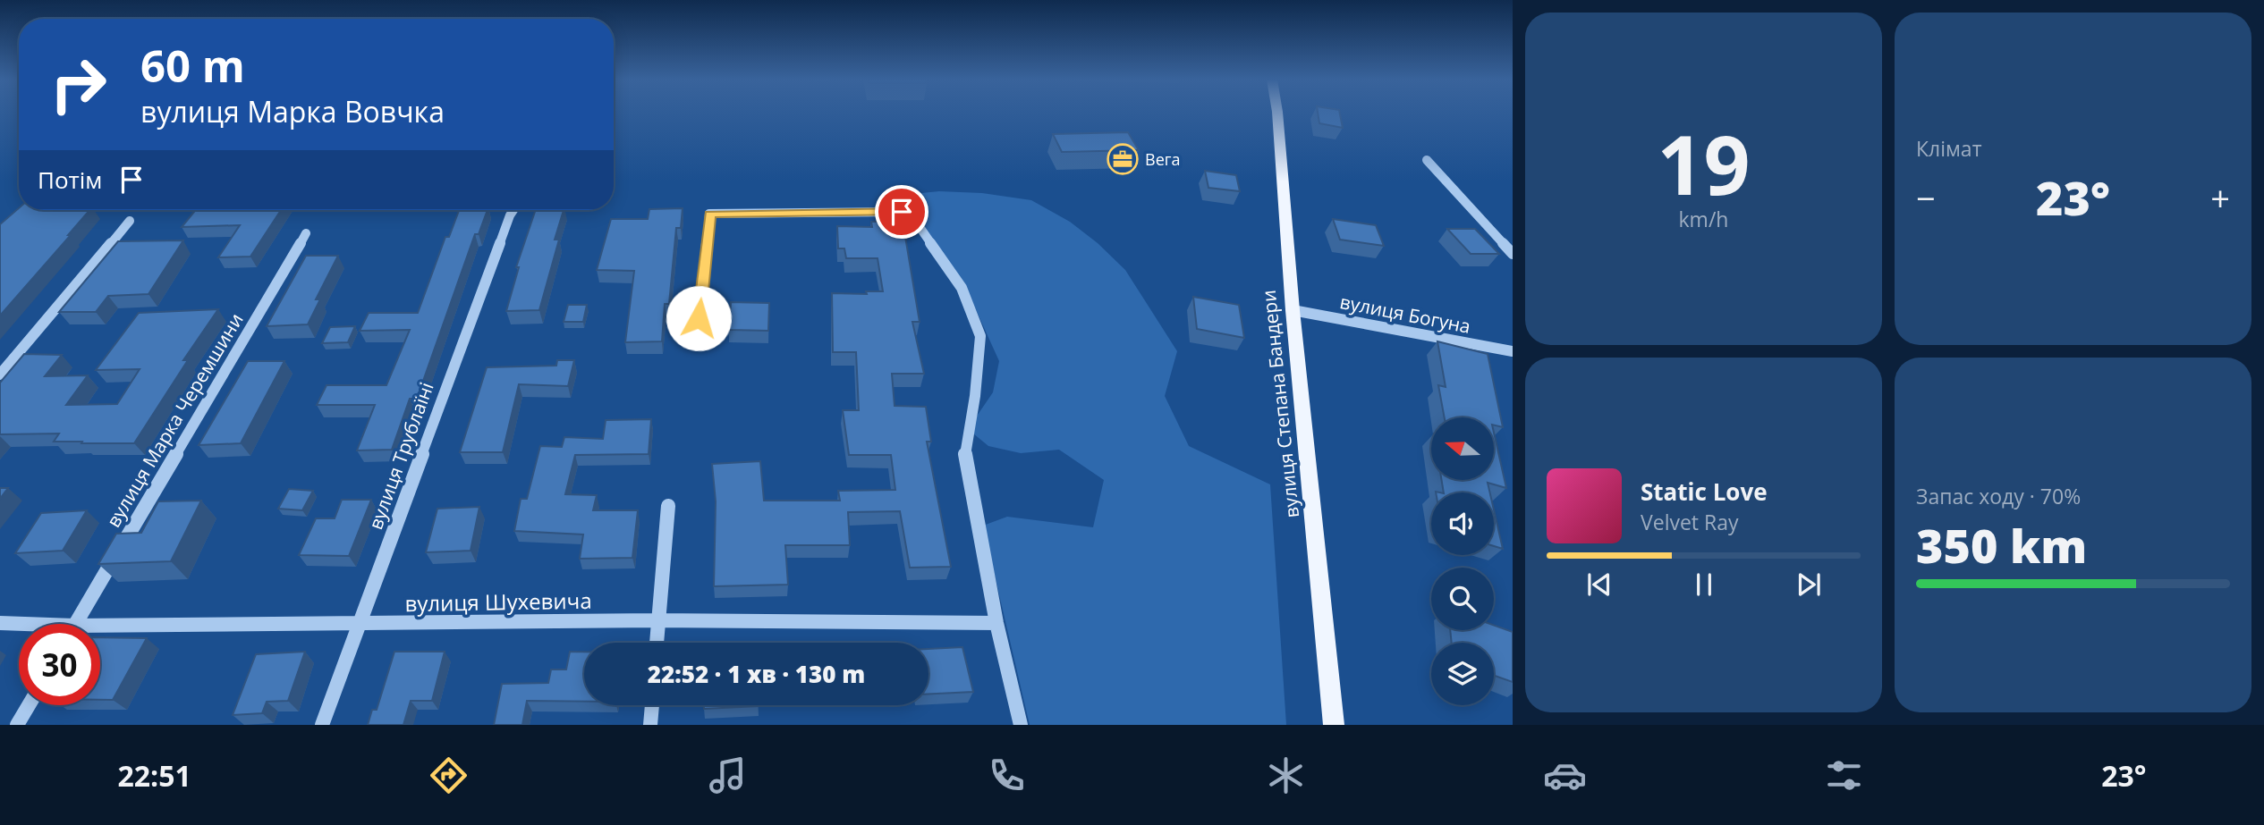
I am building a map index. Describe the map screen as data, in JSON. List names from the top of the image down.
{
  "streets": {
    "main road": ["вулиця Степана Бандери"],
    "street": [
      "вулиця Богуна",
      "вулиця Марка Черемшини",
      "вулиця Трублаїні",
      "вулиця Шухевича"
    ]
  },
  "crossings": [
    ["вулиця Богуна", "вулиця Степана Бандери"],
    ["вулиця Трублаїні", "вулиця Шухевича"]
  ],
  "places": {
    "office": ["Вега"]
  },
  "north": "left",
  "page": {
    "tile": [
      ["19", "km/h"],
      "Клімат",
      ["Запас ходу · 70%", "350 km"]
    ],
    "turn": ["60 m", "вулиця Марка Вовчка"],
    "then": "Потім",
    "heat": ["−", "23°", "+"],
    "song": ["Static Love", "Velvet Ray"],
    "limit": "30",
    "trip": "22:52 · 1 хв · 130 m",
    "tabs": ["22:51", "23°"]
  }
}
